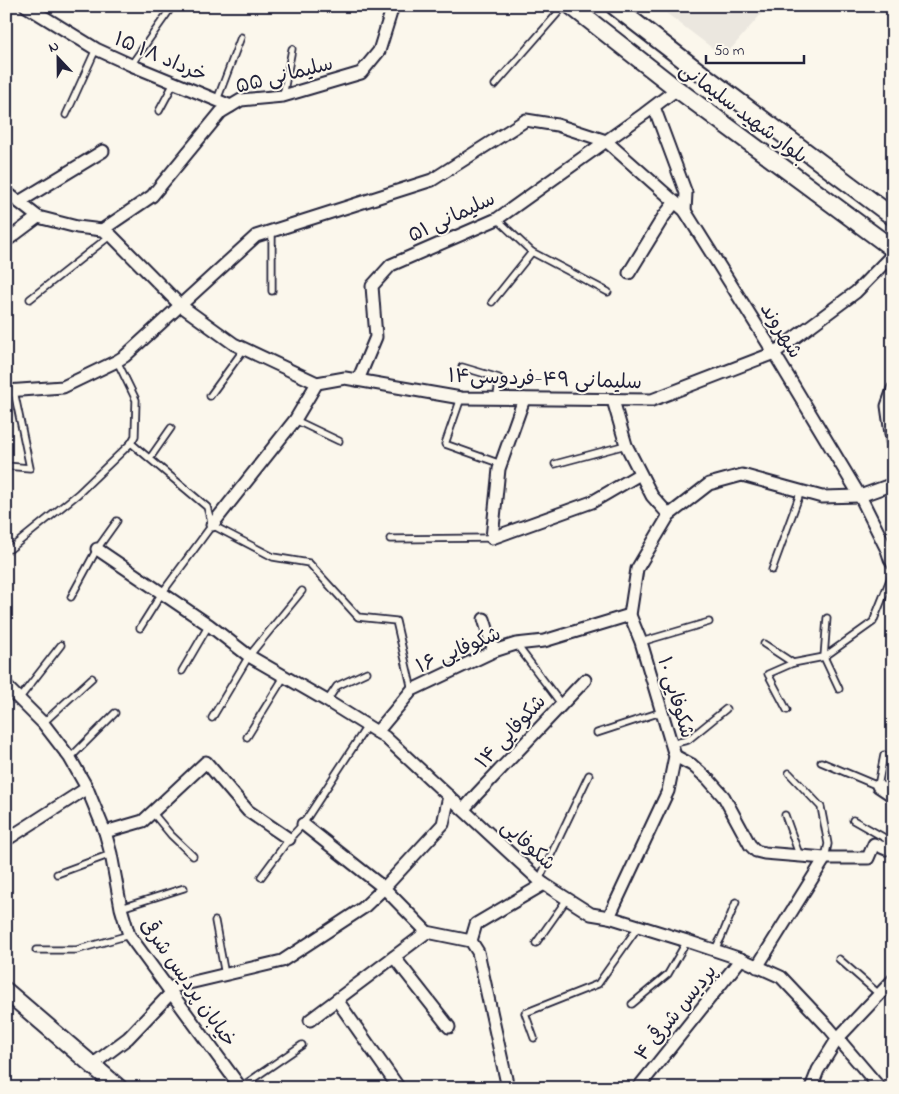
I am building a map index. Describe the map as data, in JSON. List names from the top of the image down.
{
  "streets": {
    "main road": ["بلوار شهید سلیمانی"],
    "street": [
      "۱۵ خرداد ۱۸",
      "سلیمانی ۵۵",
      "سلیمانی ۵۱",
      "شهروند",
      "سلیمانی ۴۹-فردوسی۱۴",
      "شکوفایی ۱۶",
      "شکوفایی ۱۰",
      "شکوفایی ۱۴",
      "شکوفایی",
      "خیابان پردیس شرقی",
      "پردیس شرقی ۴"
    ]
  },
  "crossings": [
    ["۱۵ خرداد ۱۸", "سلیمانی ۵۵"],
    ["بلوار شهید سلیمانی", "سلیمانی ۵۱"],
    ["سلیمانی ۵۱", "شهروند"],
    ["سلیمانی ۵۱", "سلیمانی ۴۹-فردوسی۱۴"],
    ["شهروند", "سلیمانی ۴۹-فردوسی۱۴"],
    ["شکوفایی ۱۶", "شکوفایی ۱۰"],
    ["شکوفایی ۱۶", "شکوفایی"],
    ["شکوفایی ۱۰", "شکوفایی"],
    ["شکوفایی ۱۴", "شکوفایی"],
    ["شکوفایی", "پردیس شرقی ۴"]
  ],
  "scale_bar": "50 m",
  "north": "top"
}
